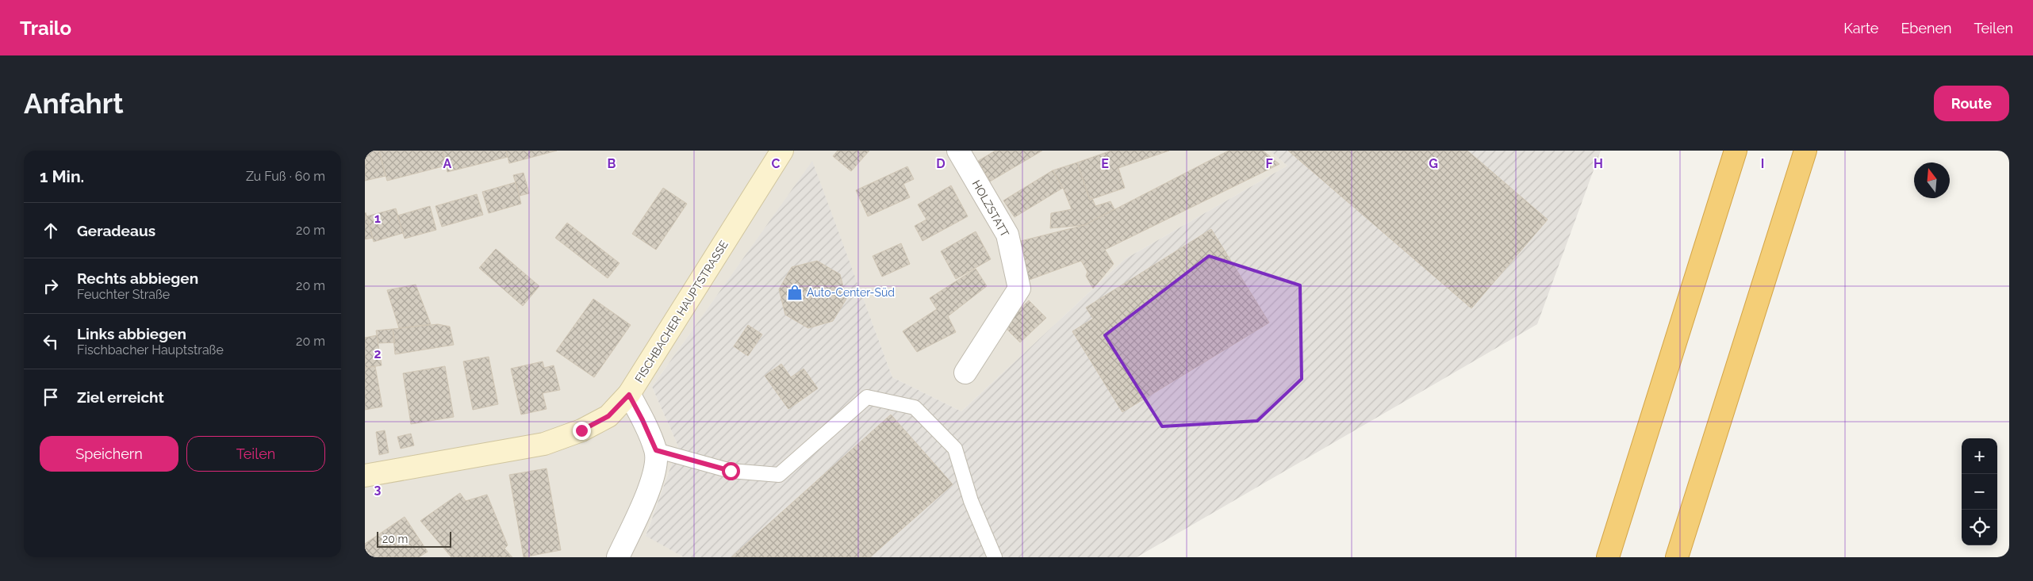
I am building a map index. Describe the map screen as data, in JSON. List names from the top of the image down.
{
  "streets": {
    "main road": ["FISCHBACHER HAUPTSTRASSE"],
    "street": ["HOLZSTATT"]
  },
  "places": {
    "shop": ["Auto-Center-Süd"]
  },
  "scale_bar": "20 m",
  "north": "top",
  "page": {
    "header": "Trailo",
    "nav": ["Karte", "Ebenen", "Teilen"],
    "buttons": [
      "Route",
      ["Speichern", "Teilen"]
    ],
    "title": "Anfahrt",
    "heading": ["1 Min.", "Zu Fuß · 60 m"],
    "list": [
      ["Geradeaus", "20 m"],
      ["Rechts abbiegen", "Feuchter Straße", "20 m"],
      ["Links abbiegen", "Fischbacher Hauptstraße", "20 m"],
      "Ziel erreicht"
    ],
    "map_buttons": ["+", "−"],
    "scale": "20 m"
  },
  "grid": {
    "columns": [
      "A",
      "B",
      "C",
      "D",
      "E",
      "F",
      "G",
      "H",
      "I"
    ],
    "rows": ["1", "2", "3"]
  }
}
